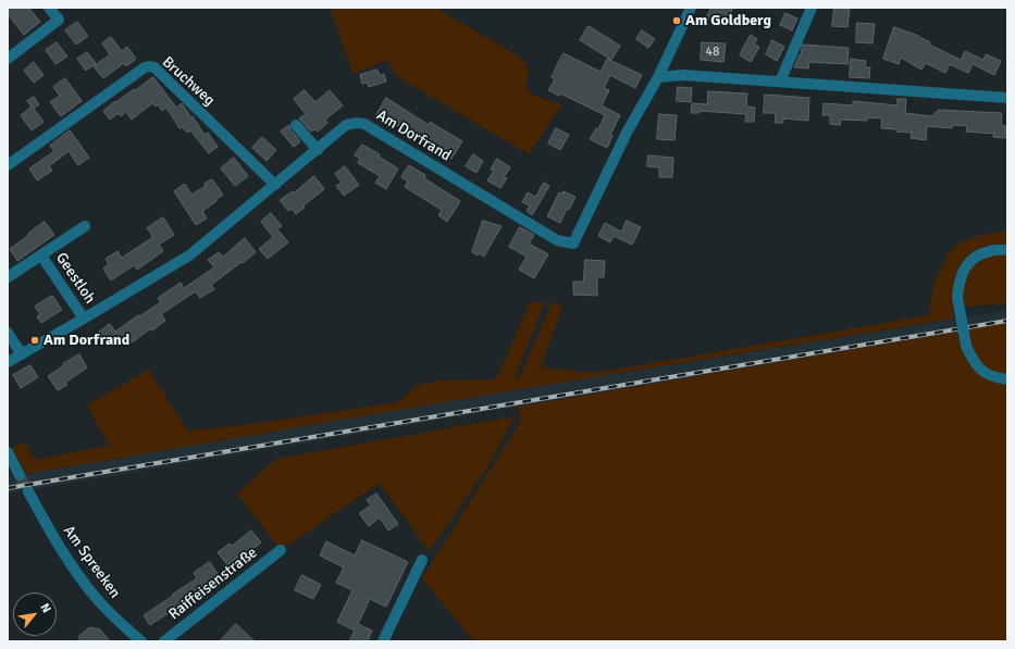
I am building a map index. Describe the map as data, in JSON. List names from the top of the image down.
{
  "streets": {
    "street": [
      "Bruchweg",
      "Am Dorfrand",
      "Geestloh",
      "Am Spreeken",
      "Raiffeisenstraße"
    ]
  },
  "crossings": [
    ["Bruchweg", "Am Dorfrand"],
    ["Am Dorfrand", "Geestloh"]
  ],
  "places": ["Am Goldberg", "Am Dorfrand"],
  "house_numbers": ["48"],
  "north": "top right"
}
